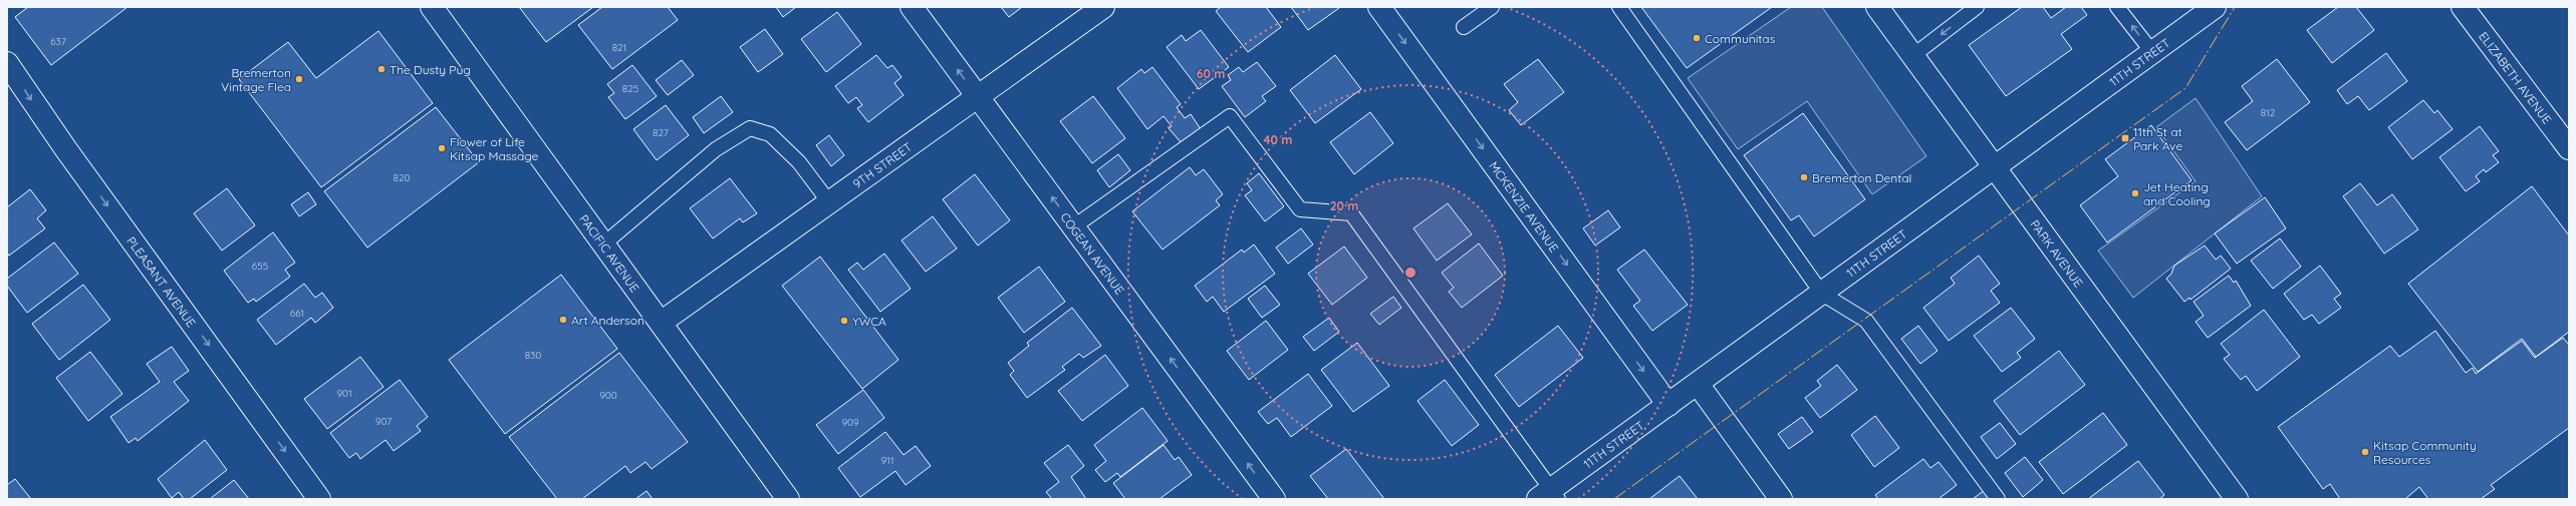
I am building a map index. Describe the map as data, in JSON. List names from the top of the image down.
{
  "streets": {
    "street": [
      "11TH STREET",
      "ELIZABETH AVENUE",
      "9TH STREET",
      "MCKENZIE AVENUE",
      "PACIFIC AVENUE",
      "COGEAN AVENUE",
      "PARK AVENUE",
      "PLEASANT AVENUE"
    ]
  },
  "crossings": [
    ["11TH STREET", "MCKENZIE AVENUE"],
    ["11TH STREET", "PARK AVENUE"],
    ["9TH STREET", "PACIFIC AVENUE"],
    ["9TH STREET", "COGEAN AVENUE"]
  ],
  "one_way": ["MCKENZIE AVENUE", "COGEAN AVENUE", "PLEASANT AVENUE"],
  "places": {
    "other": [
      "Communitas",
      "The Dusty Pug",
      "Bremerton Vintage Flea",
      "Flower of Life Kitsap Massage",
      "Bremerton Dental",
      "Jet Heating and Cooling",
      "Art Anderson",
      "YWCA",
      "Kitsap Community Resources"
    ],
    "transit": ["11th St at Park Ave"]
  },
  "house_numbers": [
    "637",
    "821",
    "825",
    "812",
    "827",
    "820",
    "655",
    "661",
    "830",
    "901",
    "900",
    "907",
    "909",
    "911"
  ],
  "rings": ["60 m", "40 m", "20 m"]
}
